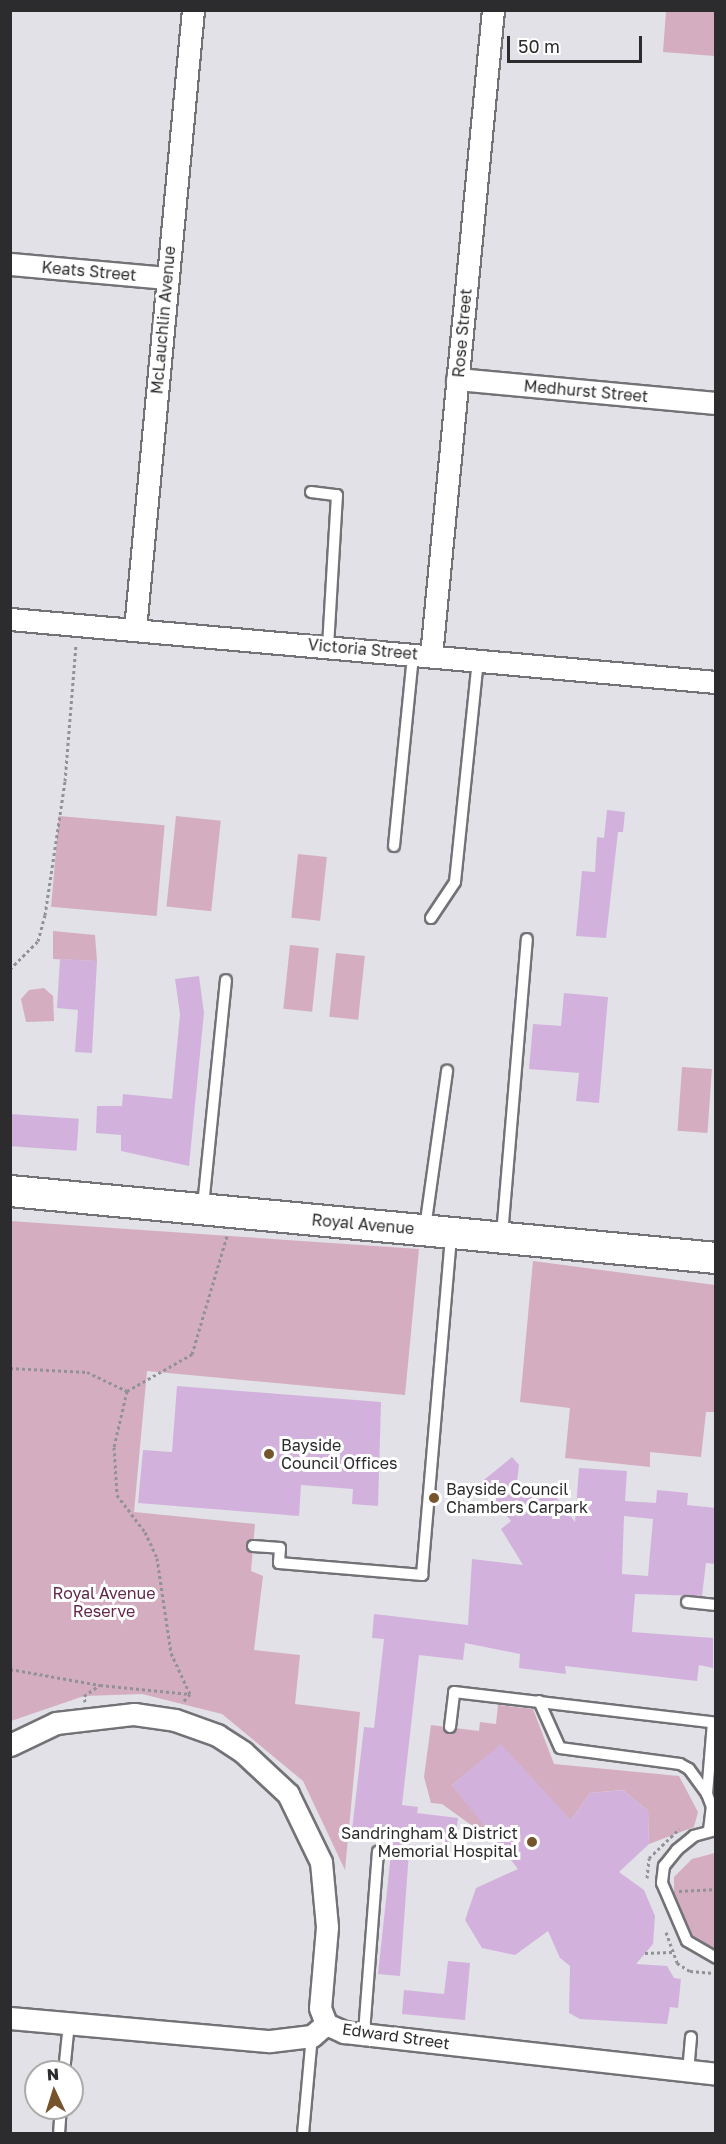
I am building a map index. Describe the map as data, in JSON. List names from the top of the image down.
{
  "streets": {
    "street": [
      "Keats Street",
      "McLauchlin Avenue",
      "Rose Street",
      "Medhurst Street",
      "Victoria Street",
      "Royal Avenue",
      "Edward Street"
    ]
  },
  "crossings": [
    ["Keats Street", "McLauchlin Avenue"],
    ["McLauchlin Avenue", "Victoria Street"],
    ["Rose Street", "Medhurst Street"],
    ["Rose Street", "Victoria Street"]
  ],
  "parks": ["Royal Avenue Reserve"],
  "places": ["Bayside Council Offices", "Bayside Council Chambers Carpark", "Sandringham & District Memorial Hospital"],
  "scale_bar": "50 m",
  "north": "top"
}
